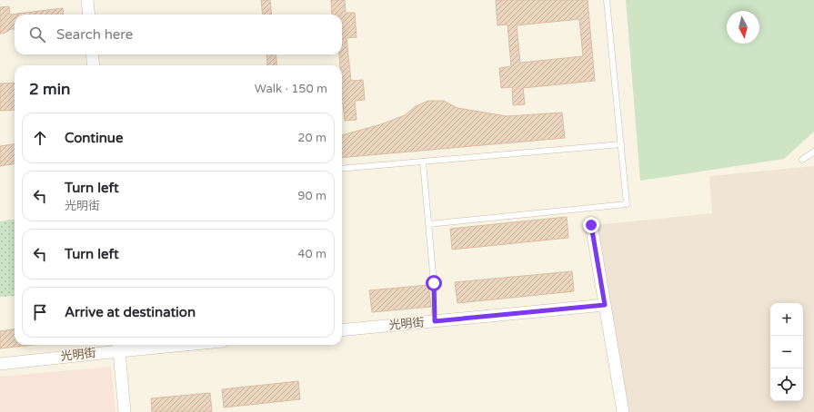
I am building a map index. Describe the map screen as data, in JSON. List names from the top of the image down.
{
  "streets": {
    "street": ["光明街"]
  },
  "north": "bottom",
  "page": {
    "search": "Search here",
    "heading": ["2 min", "Walk · 150 m"],
    "list": [
      ["Continue", "20 m"],
      ["Turn left", "光明街", "90 m"],
      ["Turn left", "40 m"],
      "Arrive at destination"
    ],
    "map_buttons": ["+", "−"]
  }
}
